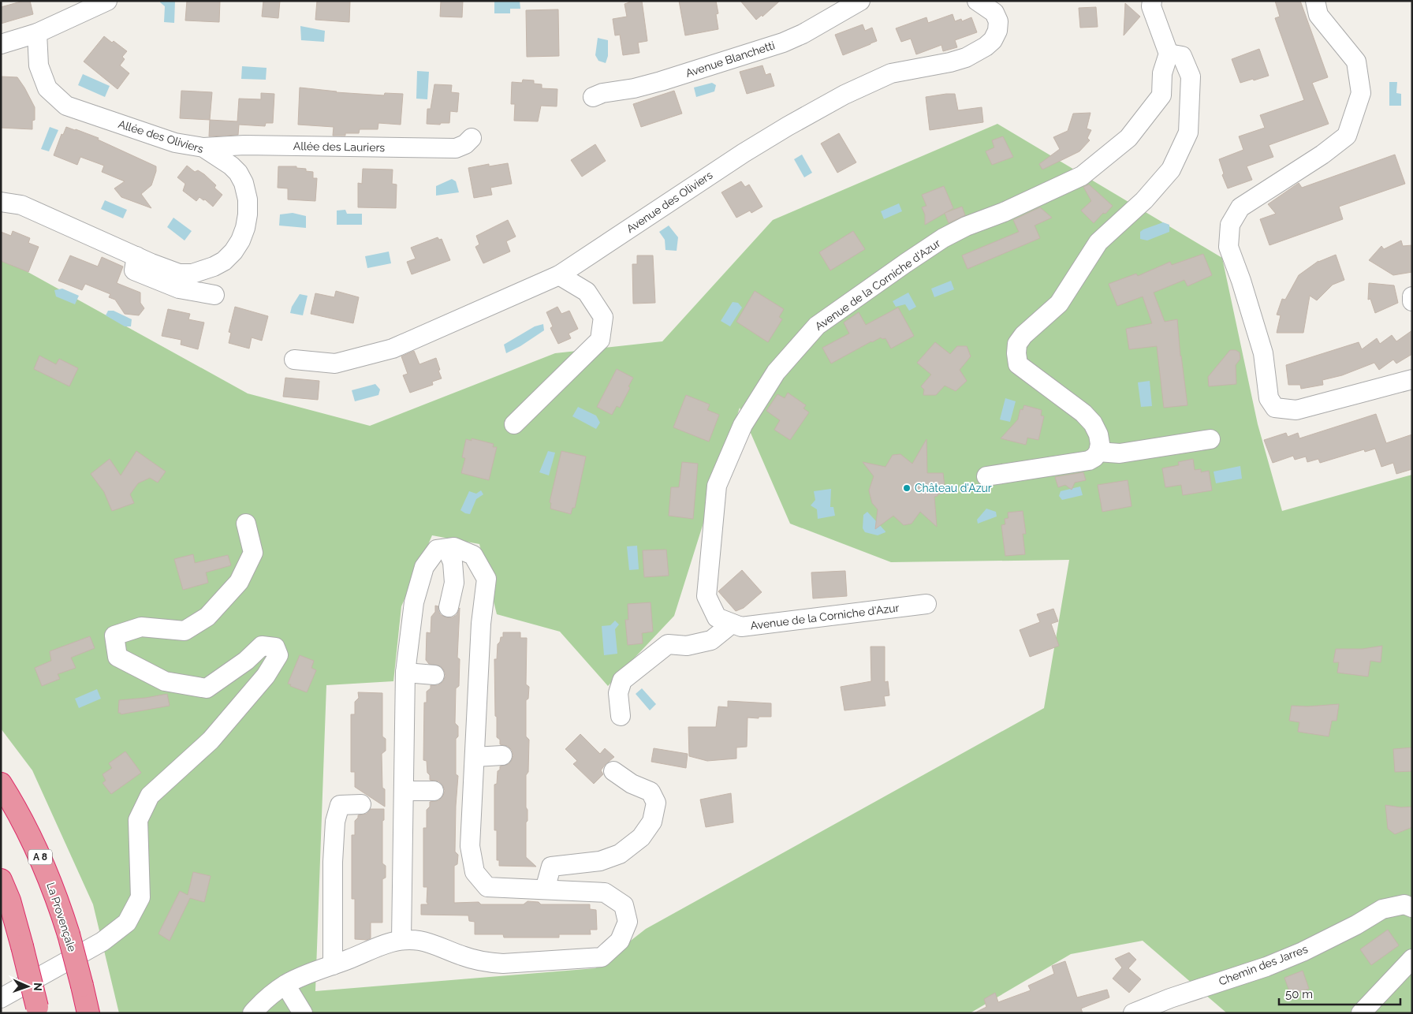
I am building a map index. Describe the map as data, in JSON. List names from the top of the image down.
{
  "streets": {
    "highway": ["A 8", "La Provençale"],
    "street": [
      "Avenue Blanchetti",
      "Allée des Oliviers",
      "Allée des Lauriers",
      "Avenue des Oliviers",
      "Avenue de la Corniche d'Azur",
      "Chemin des Jarres"
    ]
  },
  "crossings": [
    ["Allée des Oliviers", "Allée des Lauriers"]
  ],
  "places": ["Château d'Azur"],
  "scale_bar": "50 m",
  "north": "right"
}
